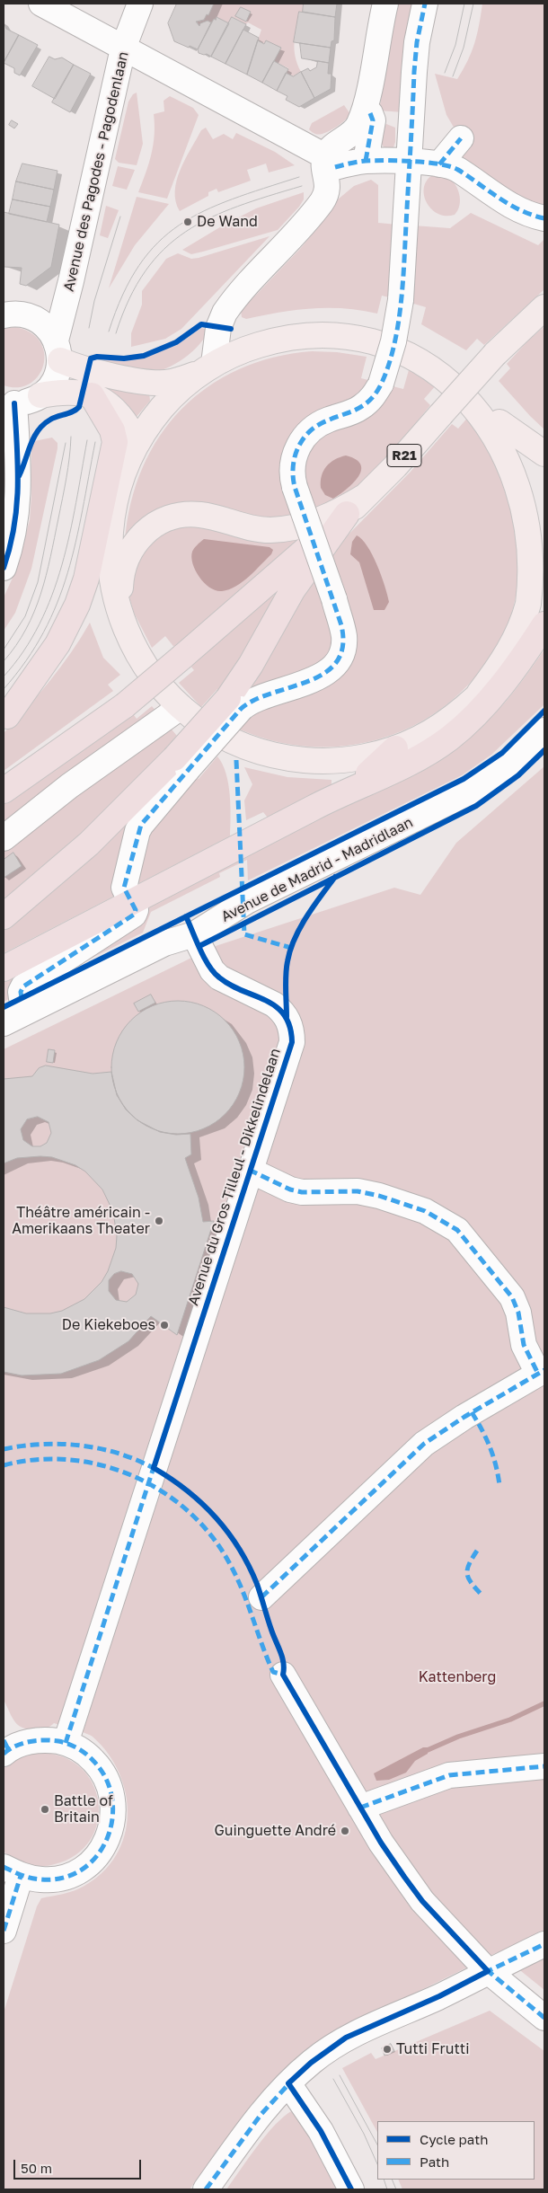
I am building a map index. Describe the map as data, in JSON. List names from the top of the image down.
{
  "streets": {
    "main road": ["R21"],
    "street": ["Avenue des Pagodes - Pagodenlaan", "Avenue de Madrid - Madridlaan", "Avenue du Gros Tilleul - Dikkelindelaan"]
  },
  "crossings": [
    ["Avenue de Madrid - Madridlaan", "Avenue du Gros Tilleul - Dikkelindelaan"]
  ],
  "parks": ["Kattenberg"],
  "places": [
    "De Wand",
    "Théâtre américain - Amerikaans Theater",
    "De Kiekeboes",
    "Battle of Britain",
    "Guinguette André",
    "Tutti Frutti"
  ],
  "legend": ["Cycle path", "Path"],
  "scale_bar": "50 m"
}
